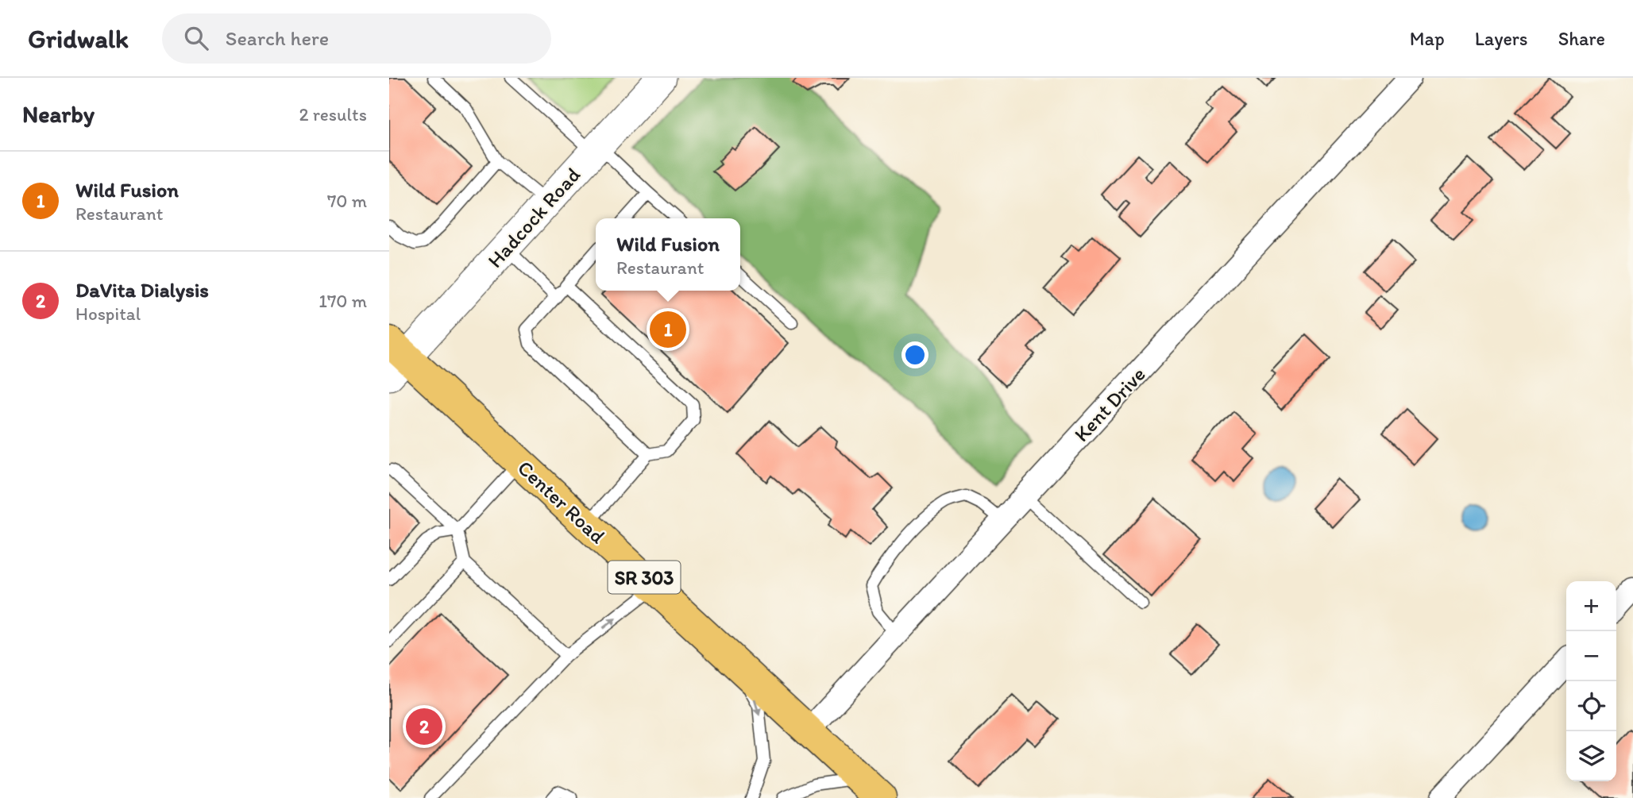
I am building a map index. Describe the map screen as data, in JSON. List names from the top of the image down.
{
  "streets": {
    "main road": ["Center Road", "SR 303"],
    "street": ["Hadcock Road", "Kent Drive"]
  },
  "crossings": [
    ["Hadcock Road", "Center Road"],
    ["Kent Drive", "Center Road"]
  ],
  "page": {
    "header": "Gridwalk",
    "search": "Search here",
    "nav": ["Map", "Layers", "Share"],
    "heading": ["Nearby", "2 results"],
    "list": [
      {
        "mark": "1",
        "name": "Wild Fusion",
        "note": "Restaurant",
        "value": "70 m"
      },
      {
        "mark": "2",
        "name": "DaVita Dialysis",
        "note": "Hospital",
        "value": "170 m"
      }
    ],
    "popup": ["Wild Fusion", "Restaurant"],
    "pins": ["1", "2"],
    "map_buttons": ["+", "−"]
  }
}
